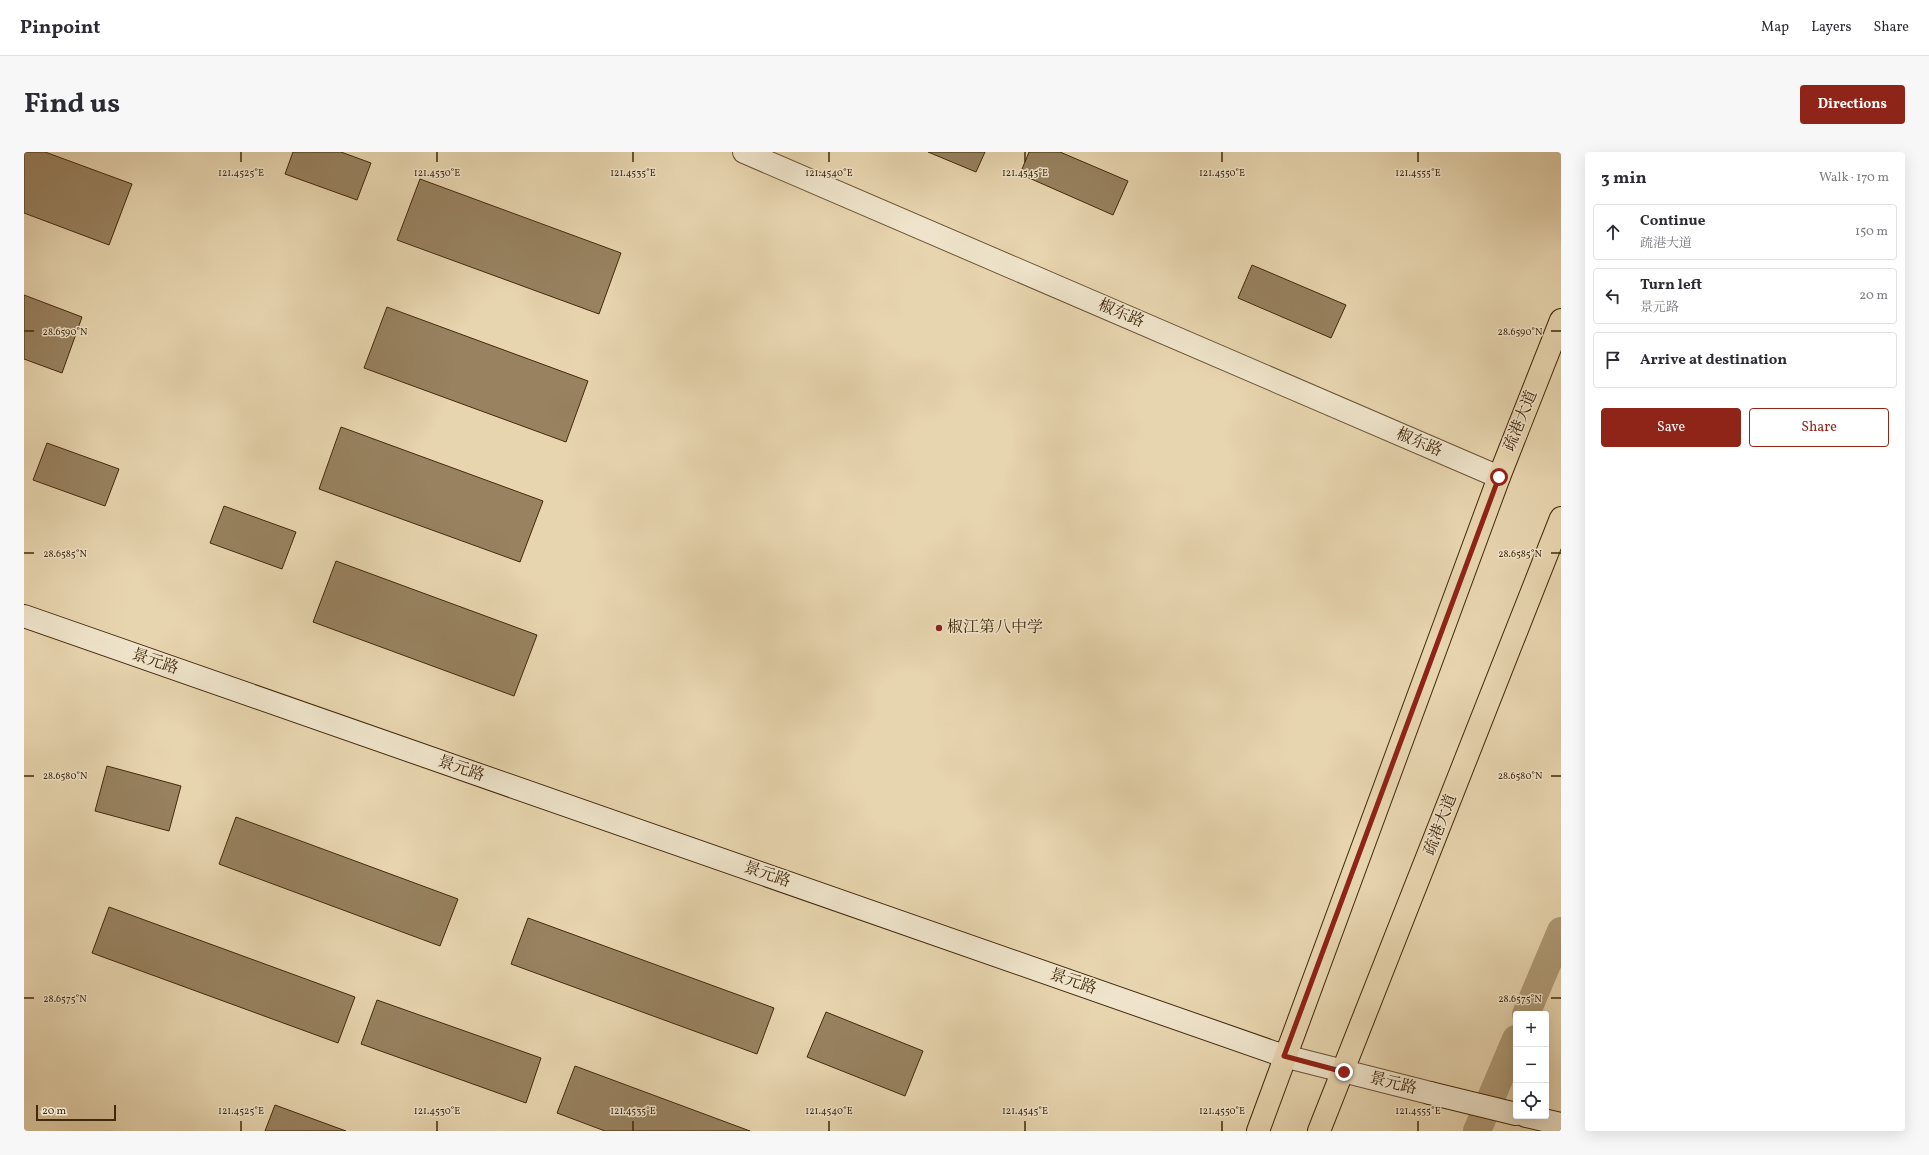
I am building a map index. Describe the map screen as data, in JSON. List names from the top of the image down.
{
  "streets": {
    "main road": ["椒东路", "疏港大道", "景元路"]
  },
  "crossings": [
    ["椒东路", "疏港大道"],
    ["疏港大道", "景元路"]
  ],
  "places": ["椒江第八中学"],
  "scale_bar": "20 m",
  "page": {
    "header": "Pinpoint",
    "nav": ["Map", "Layers", "Share"],
    "title": "Find us",
    "buttons": [
      "Directions",
      ["Save", "Share"]
    ],
    "heading": ["3 min", "Walk · 170 m"],
    "list": [
      ["Continue", "疏港大道", "150 m"],
      ["Turn left", "景元路", "20 m"],
      "Arrive at destination"
    ],
    "map_buttons": ["+", "−"],
    "scale": "20 m"
  },
  "coordinates": [
    "121.4525°E",
    "121.4530°E",
    "121.4535°E",
    "121.4540°E",
    "121.4545°E",
    "121.4550°E",
    "121.4555°E",
    "28.6590°N",
    "28.6585°N",
    "28.6580°N",
    "28.6575°N"
  ]
}
